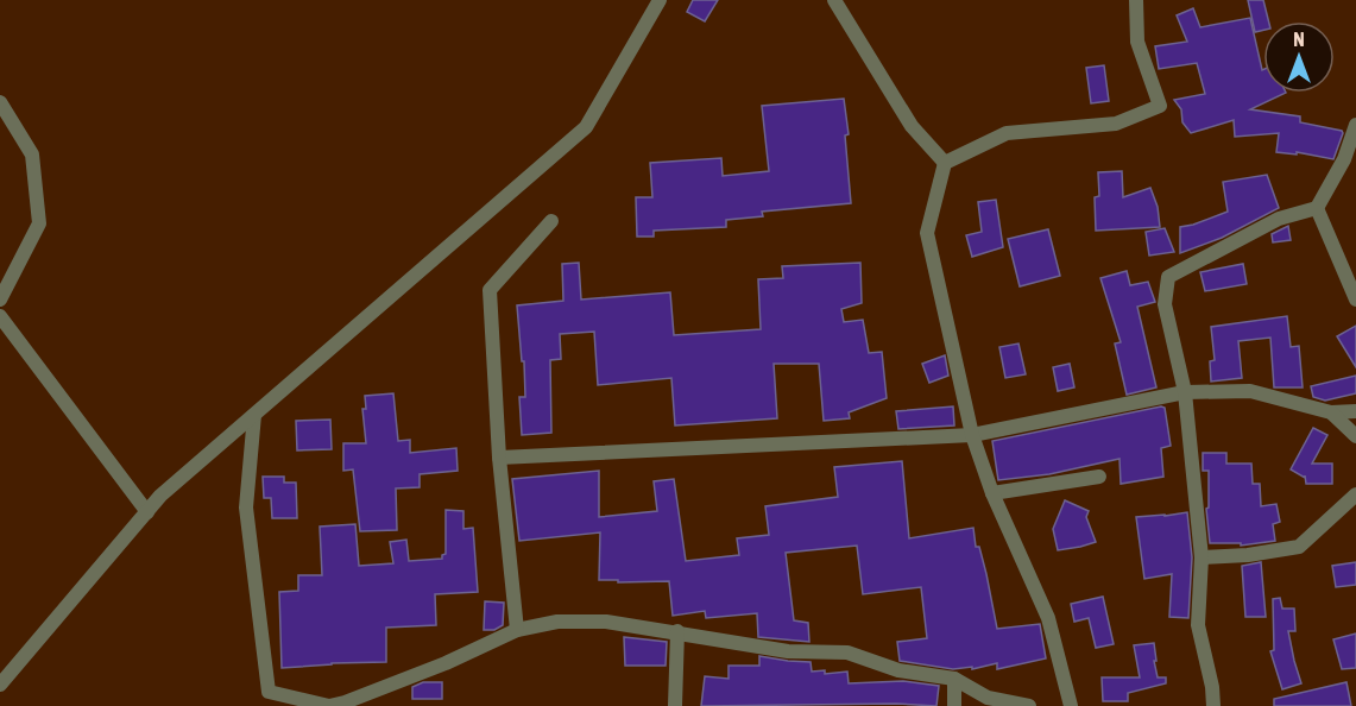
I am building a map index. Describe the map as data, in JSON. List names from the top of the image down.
{
  "north": "top"
}
